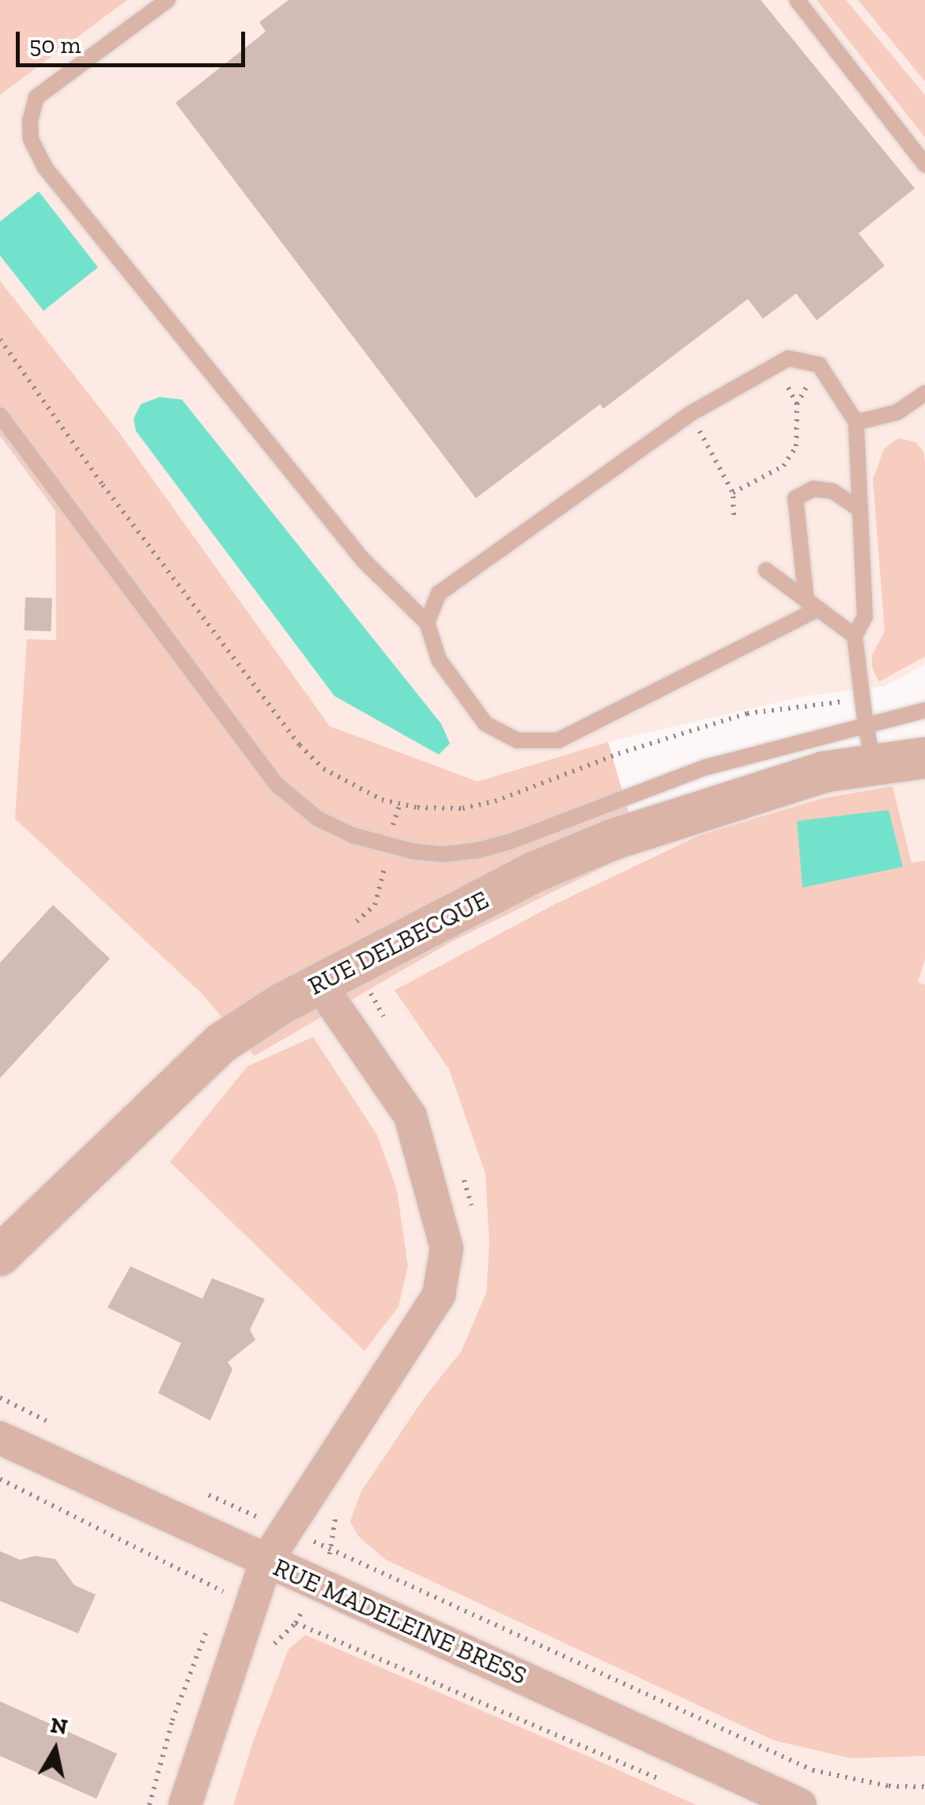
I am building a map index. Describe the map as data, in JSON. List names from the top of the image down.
{
  "streets": {
    "street": ["RUE DELBECQUE", "RUE MADELEINE BRESS"]
  },
  "scale_bar": "50 m",
  "north": "top"
}
